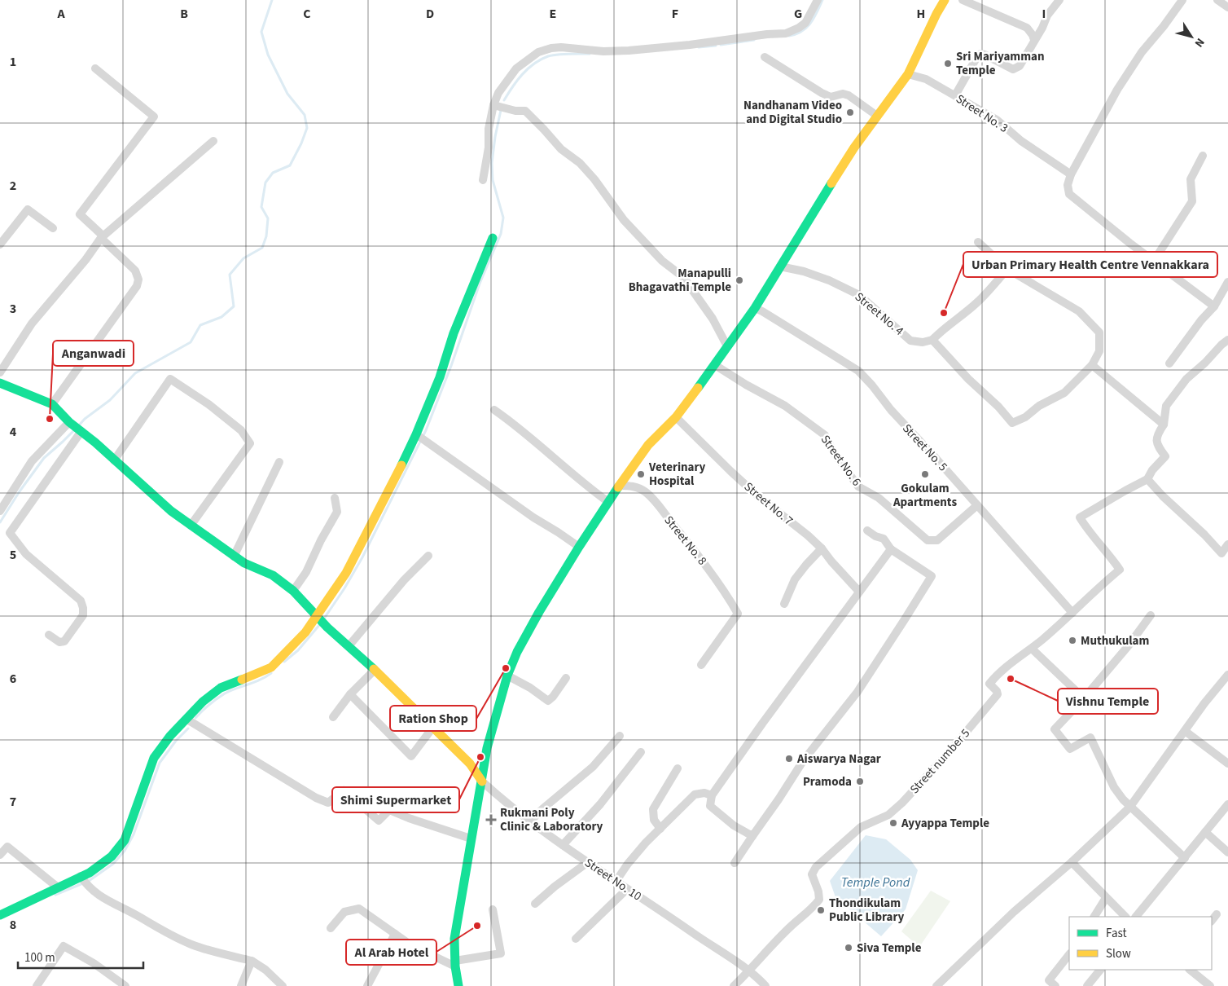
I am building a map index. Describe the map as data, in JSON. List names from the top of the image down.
{
  "streets": {
    "street": [
      "Street No. 3",
      "Street No. 4",
      "Street No. 5",
      "Street No. 6",
      "Street No. 7",
      "Street No. 8",
      "Street number 5",
      "Street No. 10"
    ]
  },
  "crossings": [
    ["Street No. 5", "Street No. 6"],
    ["Street number 5", "Street No. 10"]
  ],
  "water": ["Temple Pond"],
  "places": {
    "other": [
      "Sri Mariyamman Temple",
      "Nandhanam Video and Digital Studio",
      "Manapulli Bhagavathi Temple",
      "Urban Primary Health Centre Vennakkara",
      "Anganwadi",
      "Veterinary Hospital",
      "Gokulam Apartments",
      "Muthukulam",
      "Ration Shop",
      "Vishnu Temple",
      "Shimi Supermarket",
      "Aiswarya Nagar",
      "Pramoda",
      "Ayyappa Temple",
      "Thondikulam Public Library",
      "Al Arab Hotel",
      "Siva Temple"
    ],
    "health": ["Rukmani Poly Clinic & Laboratory"]
  },
  "legend": ["Fast", "Slow"],
  "scale_bar": "100 m",
  "north": "bottom right",
  "grid": {
    "columns": [
      "A",
      "B",
      "C",
      "D",
      "E",
      "F",
      "G",
      "H",
      "I"
    ],
    "rows": [
      "1",
      "2",
      "3",
      "4",
      "5",
      "6",
      "7",
      "8"
    ]
  }
}
